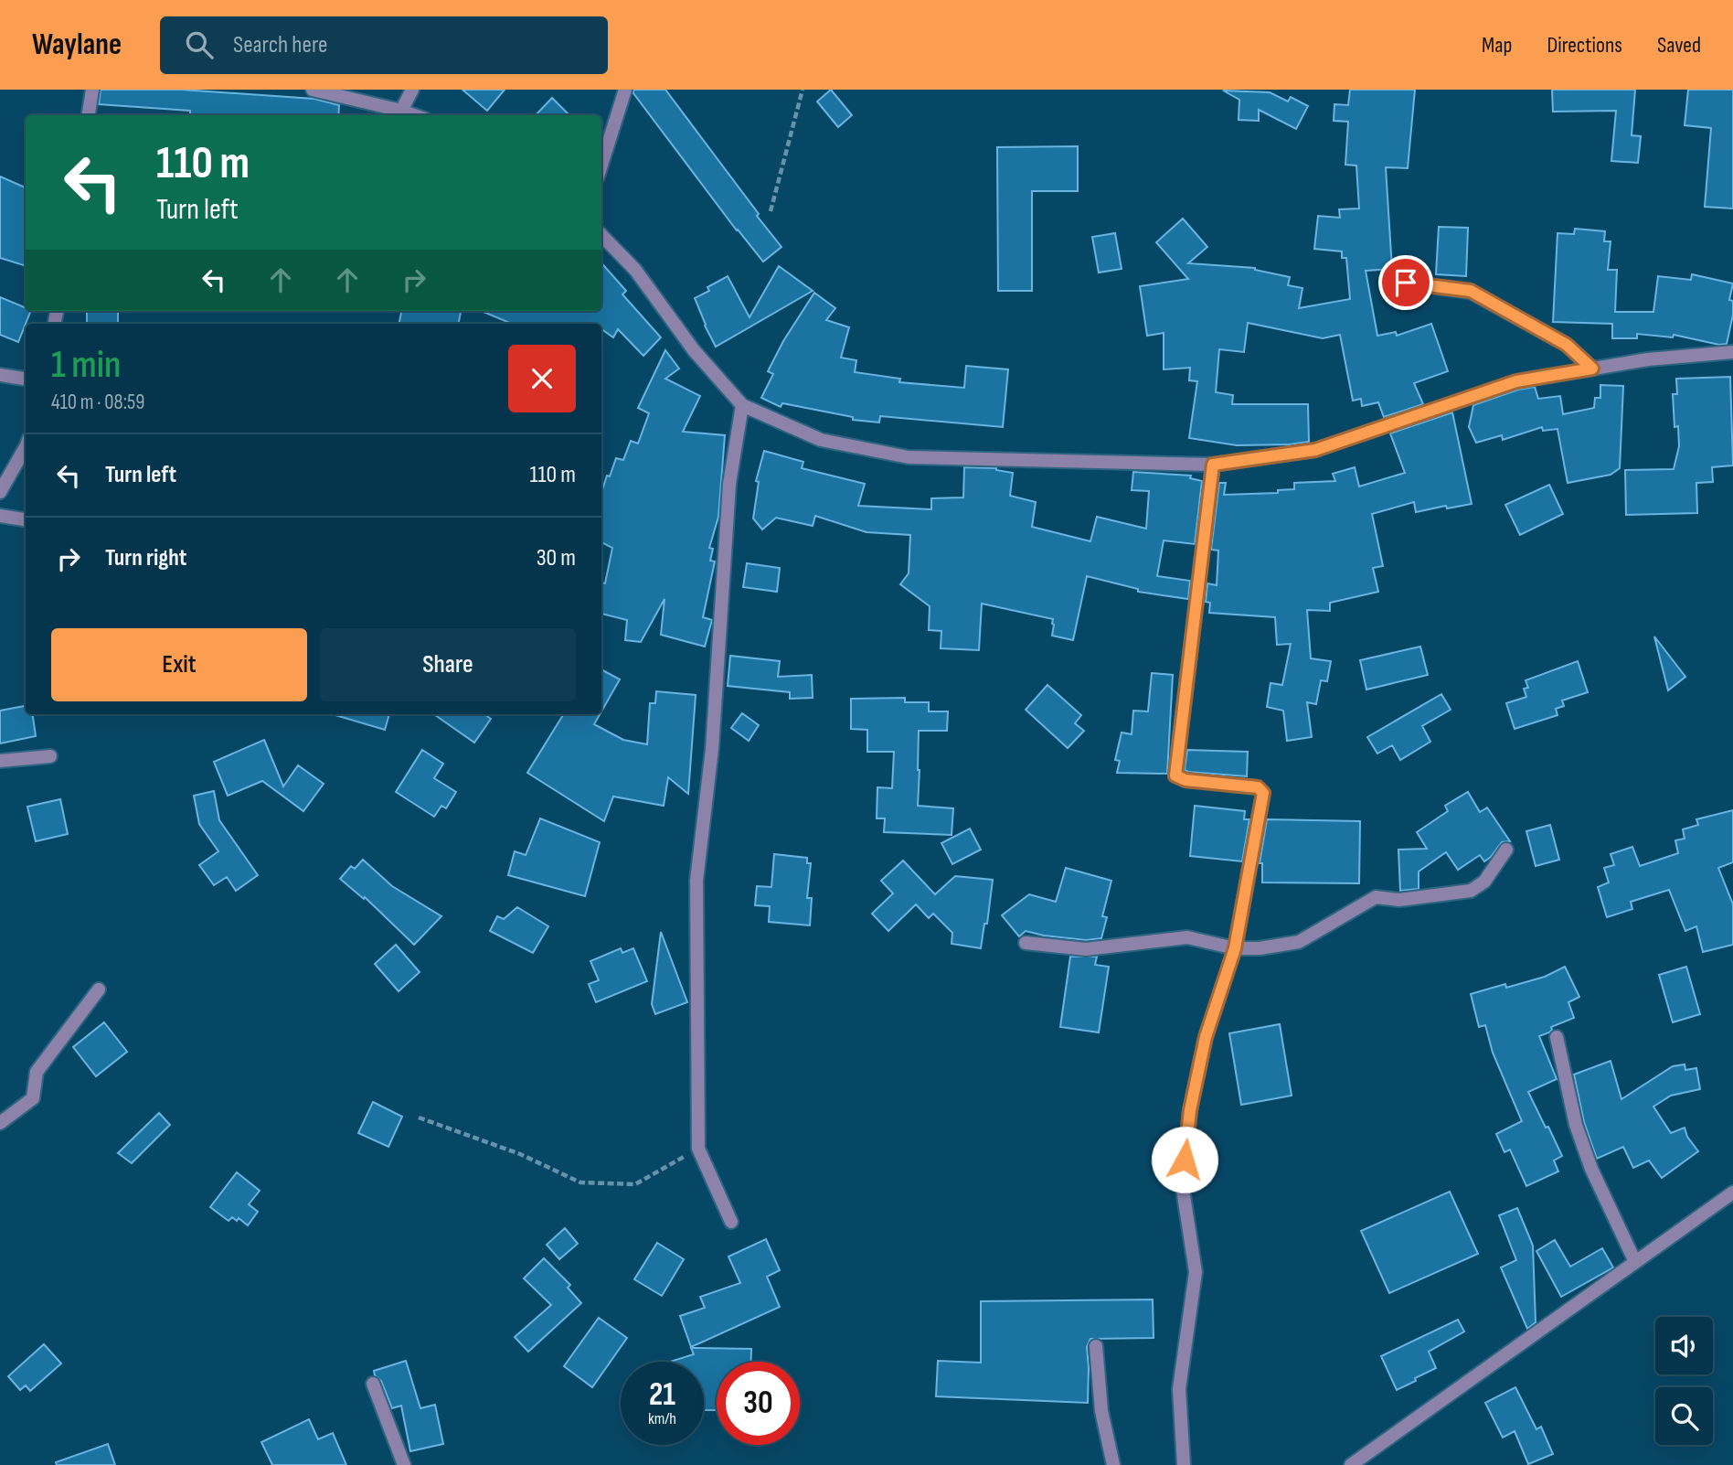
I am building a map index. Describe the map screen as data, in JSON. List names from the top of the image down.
{
  "page": {
    "header": "Waylane",
    "search": "Search here",
    "nav": ["Map", "Directions", "Saved"],
    "turn": ["110 m", "Turn left"],
    "heading": ["1 min", "410 m · 08:59"],
    "list": [
      {
        "name": "Turn left",
        "value": "110 m"
      },
      {
        "name": "Turn right",
        "value": "30 m"
      }
    ],
    "buttons": ["Exit", "Share"],
    "speed": "21 km/h",
    "limit": "30"
  }
}
